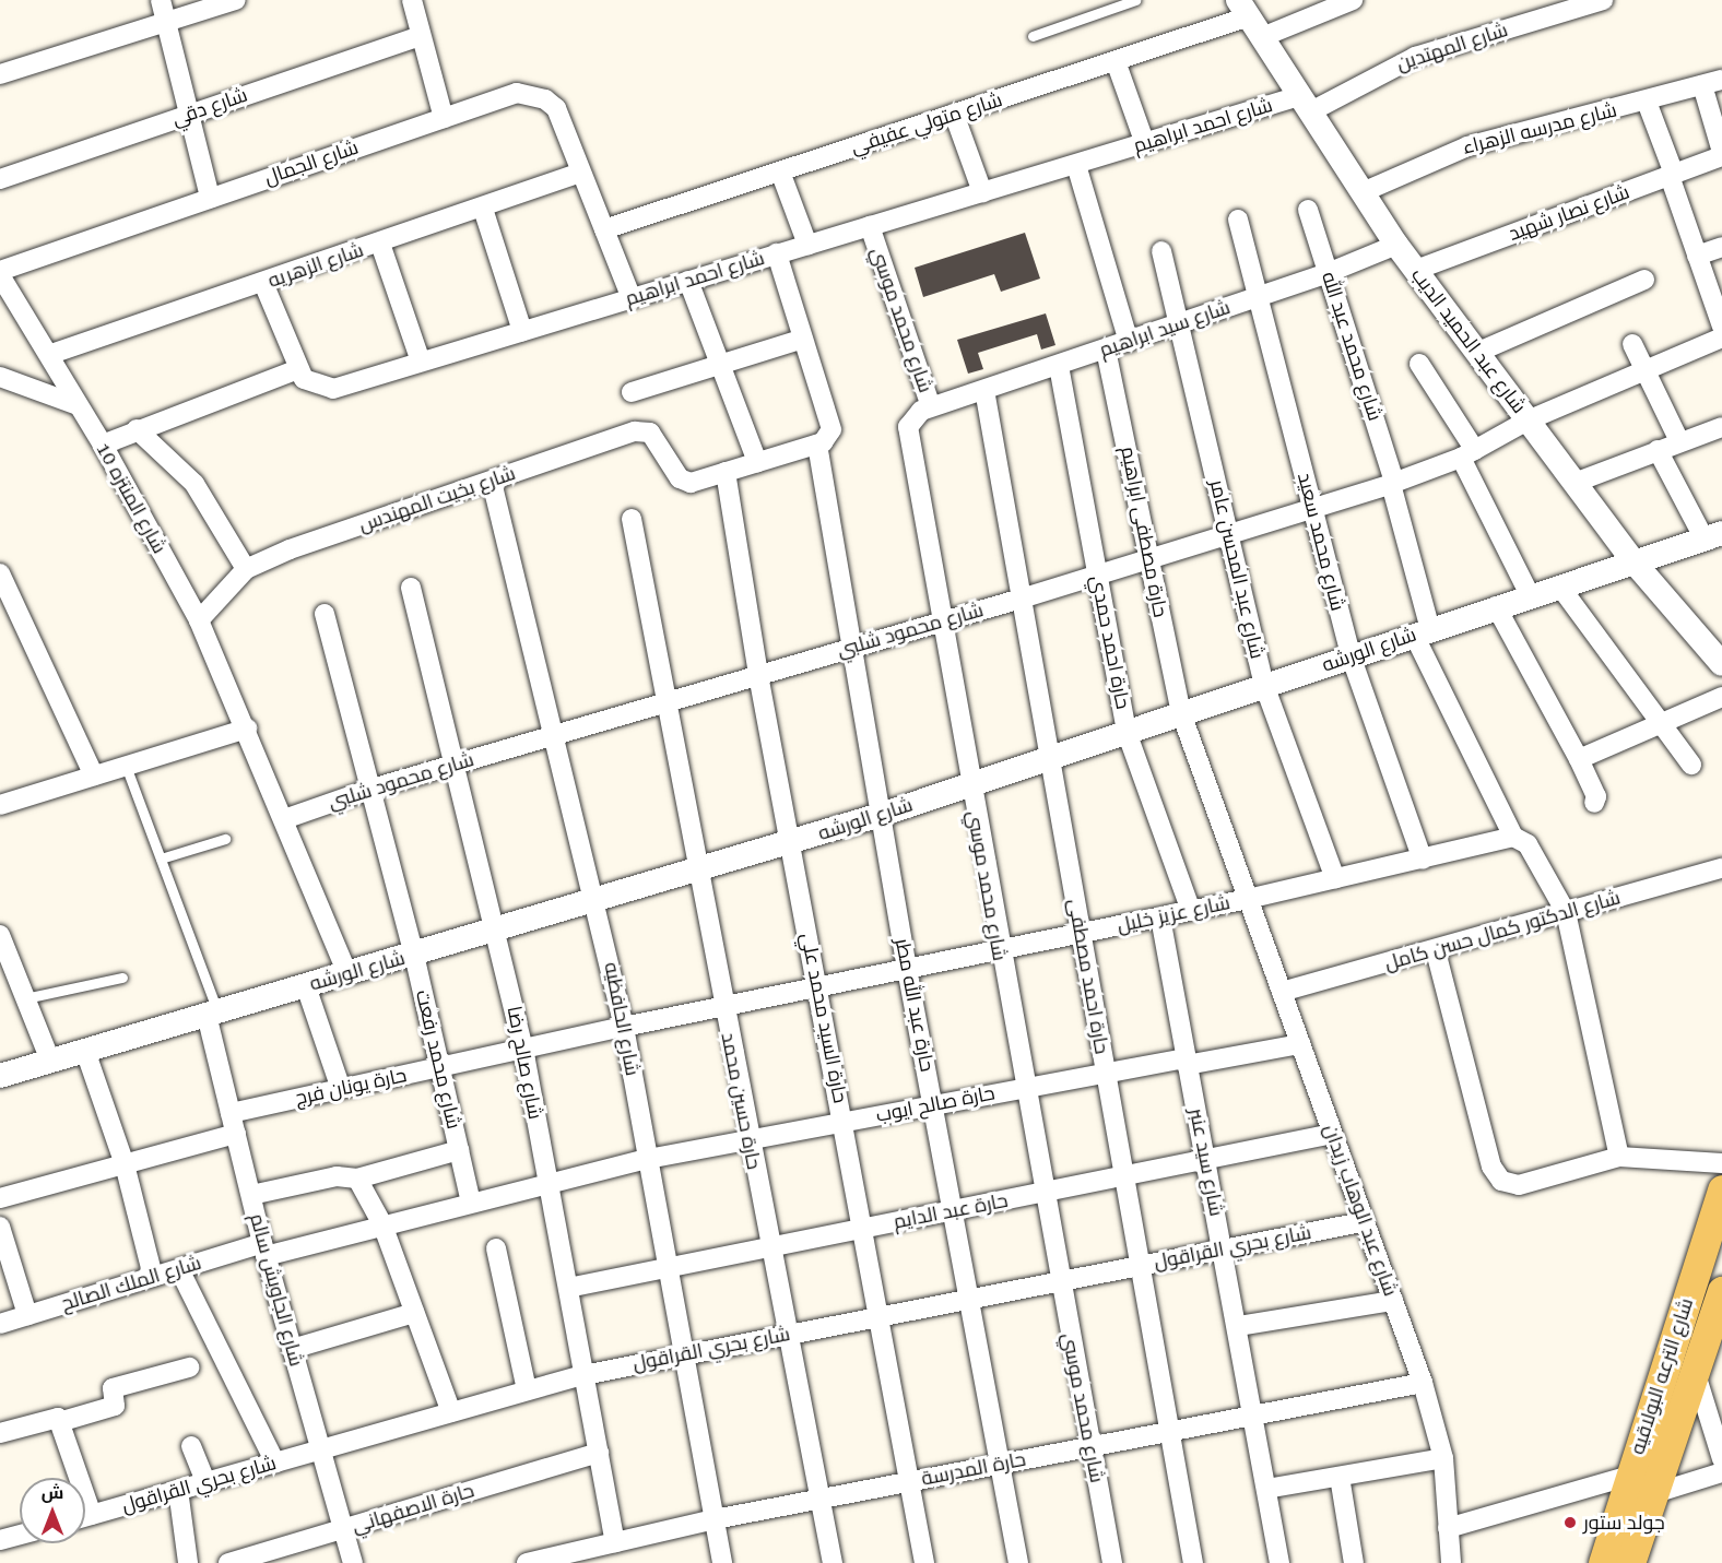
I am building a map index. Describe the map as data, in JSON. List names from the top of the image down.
{
  "streets": {
    "main road": ["شارع الترعه البولاقيه"],
    "street": [
      "شارع المهتدين",
      "شارع دقي",
      "شارع متولي عفيفي",
      "شارع احمد ابراهيم",
      "شارع مدرسه الزهراء",
      "شارع الجمال",
      "شارع نصار شهيد",
      "شارع الزهريه",
      "شارع محمد موسي",
      "شارع سيد ابراهيم",
      "شارع عبد الحميد الديب",
      "شارع محمد عبد الله",
      "شارع المنتزه 10",
      "شارع بخيت المهندس",
      "حارة مصطفى ابراهيم",
      "شارع محمد سعيد",
      "شارع عبد المحسن عامر",
      "شارع محمود شلبي",
      "حارة احمد حمدي",
      "شارع الورشه",
      "شارع عزيز خليل",
      "شارع الدكتور كمال حسن كامل",
      "حارة احمد مصطفى",
      "حارة عبد الله مطر",
      "حارة السيد محمد علي",
      "شارع الحافظيه",
      "شارع محمد رفعت",
      "شارع صالح رضا",
      "حارة يونان فرج",
      "حارة حسين محمد",
      "حارة صالح ايوب",
      "شارع سيد عنبر",
      "شارع عبد الوهاب زيدان",
      "حارة عبد الدايم",
      "شارع بحري القراقول",
      "شارع الملك الصالح",
      "شارع الجاويش سالم",
      "حارة المدرسة",
      "حارة الاصفهاني"
    ]
  },
  "crossings": [
    ["شارع المهتدين", "شارع احمد ابراهيم"],
    ["شارع المهتدين", "شارع عبد الحميد الديب"],
    ["شارع متولي عفيفي", "شارع الجمال"],
    ["شارع متولي عفيفي", "شارع عبد الحميد الديب"],
    ["شارع احمد ابراهيم", "شارع الجمال"],
    ["شارع احمد ابراهيم", "شارع محمد موسي"],
    ["شارع احمد ابراهيم", "شارع عبد الحميد الديب"],
    ["شارع مدرسه الزهراء", "شارع عبد الحميد الديب"],
    ["شارع الجمال", "شارع الزهريه"],
    ["شارع الجمال", "شارع المنتزه 10"],
    ["شارع نصار شهيد", "شارع عبد الحميد الديب"],
    ["شارع الزهريه", "شارع المنتزه 10"],
    ["شارع محمد موسي", "شارع سيد ابراهيم"],
    ["شارع محمد موسي", "شارع محمود شلبي"],
    ["شارع محمد موسي", "شارع الورشه"],
    ["شارع محمد موسي", "شارع عزيز خليل"],
    ["شارع محمد موسي", "حارة صالح ايوب"],
    ["شارع محمد موسي", "حارة عبد الدايم"],
    ["شارع محمد موسي", "شارع بحري القراقول"],
    ["شارع محمد موسي", "حارة المدرسة"],
    ["شارع سيد ابراهيم", "شارع عبد الحميد الديب"],
    ["شارع سيد ابراهيم", "شارع محمد عبد الله"],
    ["شارع سيد ابراهيم", "حارة مصطفى ابراهيم"],
    ["شارع سيد ابراهيم", "شارع محمد سعيد"],
    ["شارع سيد ابراهيم", "شارع عبد المحسن عامر"],
    ["شارع سيد ابراهيم", "حارة احمد حمدي"],
    ["شارع سيد ابراهيم", "حارة احمد مصطفى"],
    ["شارع عبد الحميد الديب", "شارع محمود شلبي"],
    ["شارع عبد الحميد الديب", "شارع الورشه"],
    ["شارع محمد عبد الله", "شارع محمود شلبي"],
    ["شارع محمد عبد الله", "شارع الورشه"],
    ["شارع محمد عبد الله", "شارع عزيز خليل"],
    ["شارع المنتزه 10", "شارع بخيت المهندس"],
    ["شارع المنتزه 10", "شارع محمود شلبي"],
    ["شارع المنتزه 10", "شارع الورشه"],
    ["شارع بخيت المهندس", "حارة السيد محمد علي"],
    ["شارع بخيت المهندس", "شارع الحافظيه"],
    ["حارة مصطفى ابراهيم", "شارع محمود شلبي"],
    ["حارة مصطفى ابراهيم", "شارع الورشه"],
    ["حارة مصطفى ابراهيم", "شارع عزيز خليل"],
    ["حارة مصطفى ابراهيم", "شارع عبد الوهاب زيدان"],
    ["شارع محمد سعيد", "شارع محمود شلبي"],
    ["شارع محمد سعيد", "شارع الورشه"],
    ["شارع محمد سعيد", "شارع عزيز خليل"],
    ["شارع عبد المحسن عامر", "شارع محمود شلبي"],
    ["شارع عبد المحسن عامر", "شارع الورشه"],
    ["شارع عبد المحسن عامر", "شارع عزيز خليل"],
    ["شارع محمود شلبي", "حارة احمد حمدي"],
    ["شارع محمود شلبي", "حارة احمد مصطفى"],
    ["شارع محمود شلبي", "حارة عبد الله مطر"],
    ["شارع محمود شلبي", "حارة السيد محمد علي"],
    ["شارع محمود شلبي", "شارع الحافظيه"],
    ["شارع محمود شلبي", "شارع محمد رفعت"],
    ["شارع محمود شلبي", "شارع صالح رضا"],
    ["شارع محمود شلبي", "حارة حسين محمد"],
    ["حارة احمد حمدي", "شارع الورشه"],
    ["حارة احمد حمدي", "شارع عزيز خليل"],
    ["شارع الورشه", "حارة احمد مصطفى"],
    ["شارع الورشه", "حارة عبد الله مطر"],
    ["شارع الورشه", "حارة السيد محمد علي"],
    ["شارع الورشه", "شارع الحافظيه"],
    ["شارع الورشه", "شارع محمد رفعت"],
    ["شارع الورشه", "شارع صالح رضا"],
    ["شارع الورشه", "حارة حسين محمد"],
    ["شارع الورشه", "شارع الجاويش سالم"],
    ["شارع عزيز خليل", "حارة احمد مصطفى"],
    ["شارع عزيز خليل", "حارة عبد الله مطر"],
    ["شارع عزيز خليل", "حارة السيد محمد علي"],
    ["شارع عزيز خليل", "شارع الحافظيه"],
    ["شارع عزيز خليل", "حارة يونان فرج"],
    ["شارع عزيز خليل", "حارة حسين محمد"],
    ["شارع عزيز خليل", "شارع سيد عنبر"],
    ["شارع عزيز خليل", "شارع عبد الوهاب زيدان"],
    ["شارع الدكتور كمال حسن كامل", "شارع عبد الوهاب زيدان"],
    ["حارة احمد مصطفى", "حارة صالح ايوب"],
    ["حارة احمد مصطفى", "حارة عبد الدايم"],
    ["حارة احمد مصطفى", "شارع بحري القراقول"],
    ["حارة احمد مصطفى", "حارة المدرسة"],
    ["حارة عبد الله مطر", "حارة صالح ايوب"],
    ["حارة عبد الله مطر", "حارة عبد الدايم"],
    ["حارة عبد الله مطر", "شارع بحري القراقول"],
    ["حارة عبد الله مطر", "حارة المدرسة"],
    ["حارة السيد محمد علي", "حارة صالح ايوب"],
    ["حارة السيد محمد علي", "حارة عبد الدايم"],
    ["حارة السيد محمد علي", "شارع بحري القراقول"],
    ["حارة السيد محمد علي", "حارة المدرسة"],
    ["شارع الحافظيه", "حارة يونان فرج"],
    ["شارع الحافظيه", "حارة صالح ايوب"],
    ["شارع الحافظيه", "حارة عبد الدايم"],
    ["شارع الحافظيه", "شارع بحري القراقول"],
    ["شارع الحافظيه", "حارة المدرسة"],
    ["شارع محمد رفعت", "حارة يونان فرج"],
    ["شارع محمد رفعت", "حارة صالح ايوب"],
    ["شارع محمد رفعت", "شارع الملك الصالح"],
    ["شارع صالح رضا", "حارة يونان فرج"],
    ["شارع صالح رضا", "حارة صالح ايوب"],
    ["شارع صالح رضا", "حارة عبد الدايم"],
    ["شارع صالح رضا", "شارع بحري القراقول"],
    ["شارع صالح رضا", "حارة المدرسة"],
    ["شارع صالح رضا", "حارة الاصفهاني"],
    ["حارة يونان فرج", "شارع الجاويش سالم"],
    ["حارة حسين محمد", "حارة صالح ايوب"],
    ["حارة حسين محمد", "حارة عبد الدايم"],
    ["حارة حسين محمد", "شارع بحري القراقول"],
    ["حارة حسين محمد", "حارة المدرسة"],
    ["حارة صالح ايوب", "شارع سيد عنبر"],
    ["حارة صالح ايوب", "شارع عبد الوهاب زيدان"],
    ["حارة صالح ايوب", "شارع الملك الصالح"],
    ["شارع سيد عنبر", "حارة عبد الدايم"],
    ["شارع سيد عنبر", "شارع بحري القراقول"],
    ["شارع سيد عنبر", "حارة المدرسة"],
    ["شارع عبد الوهاب زيدان", "حارة عبد الدايم"],
    ["شارع عبد الوهاب زيدان", "شارع بحري القراقول"],
    ["شارع عبد الوهاب زيدان", "حارة المدرسة"],
    ["شارع بحري القراقول", "شارع الجاويش سالم"],
    ["شارع الملك الصالح", "شارع الجاويش سالم"],
    ["شارع الجاويش سالم", "حارة الاصفهاني"]
  ],
  "places": ["جولد ستور"],
  "north": "top"
}
